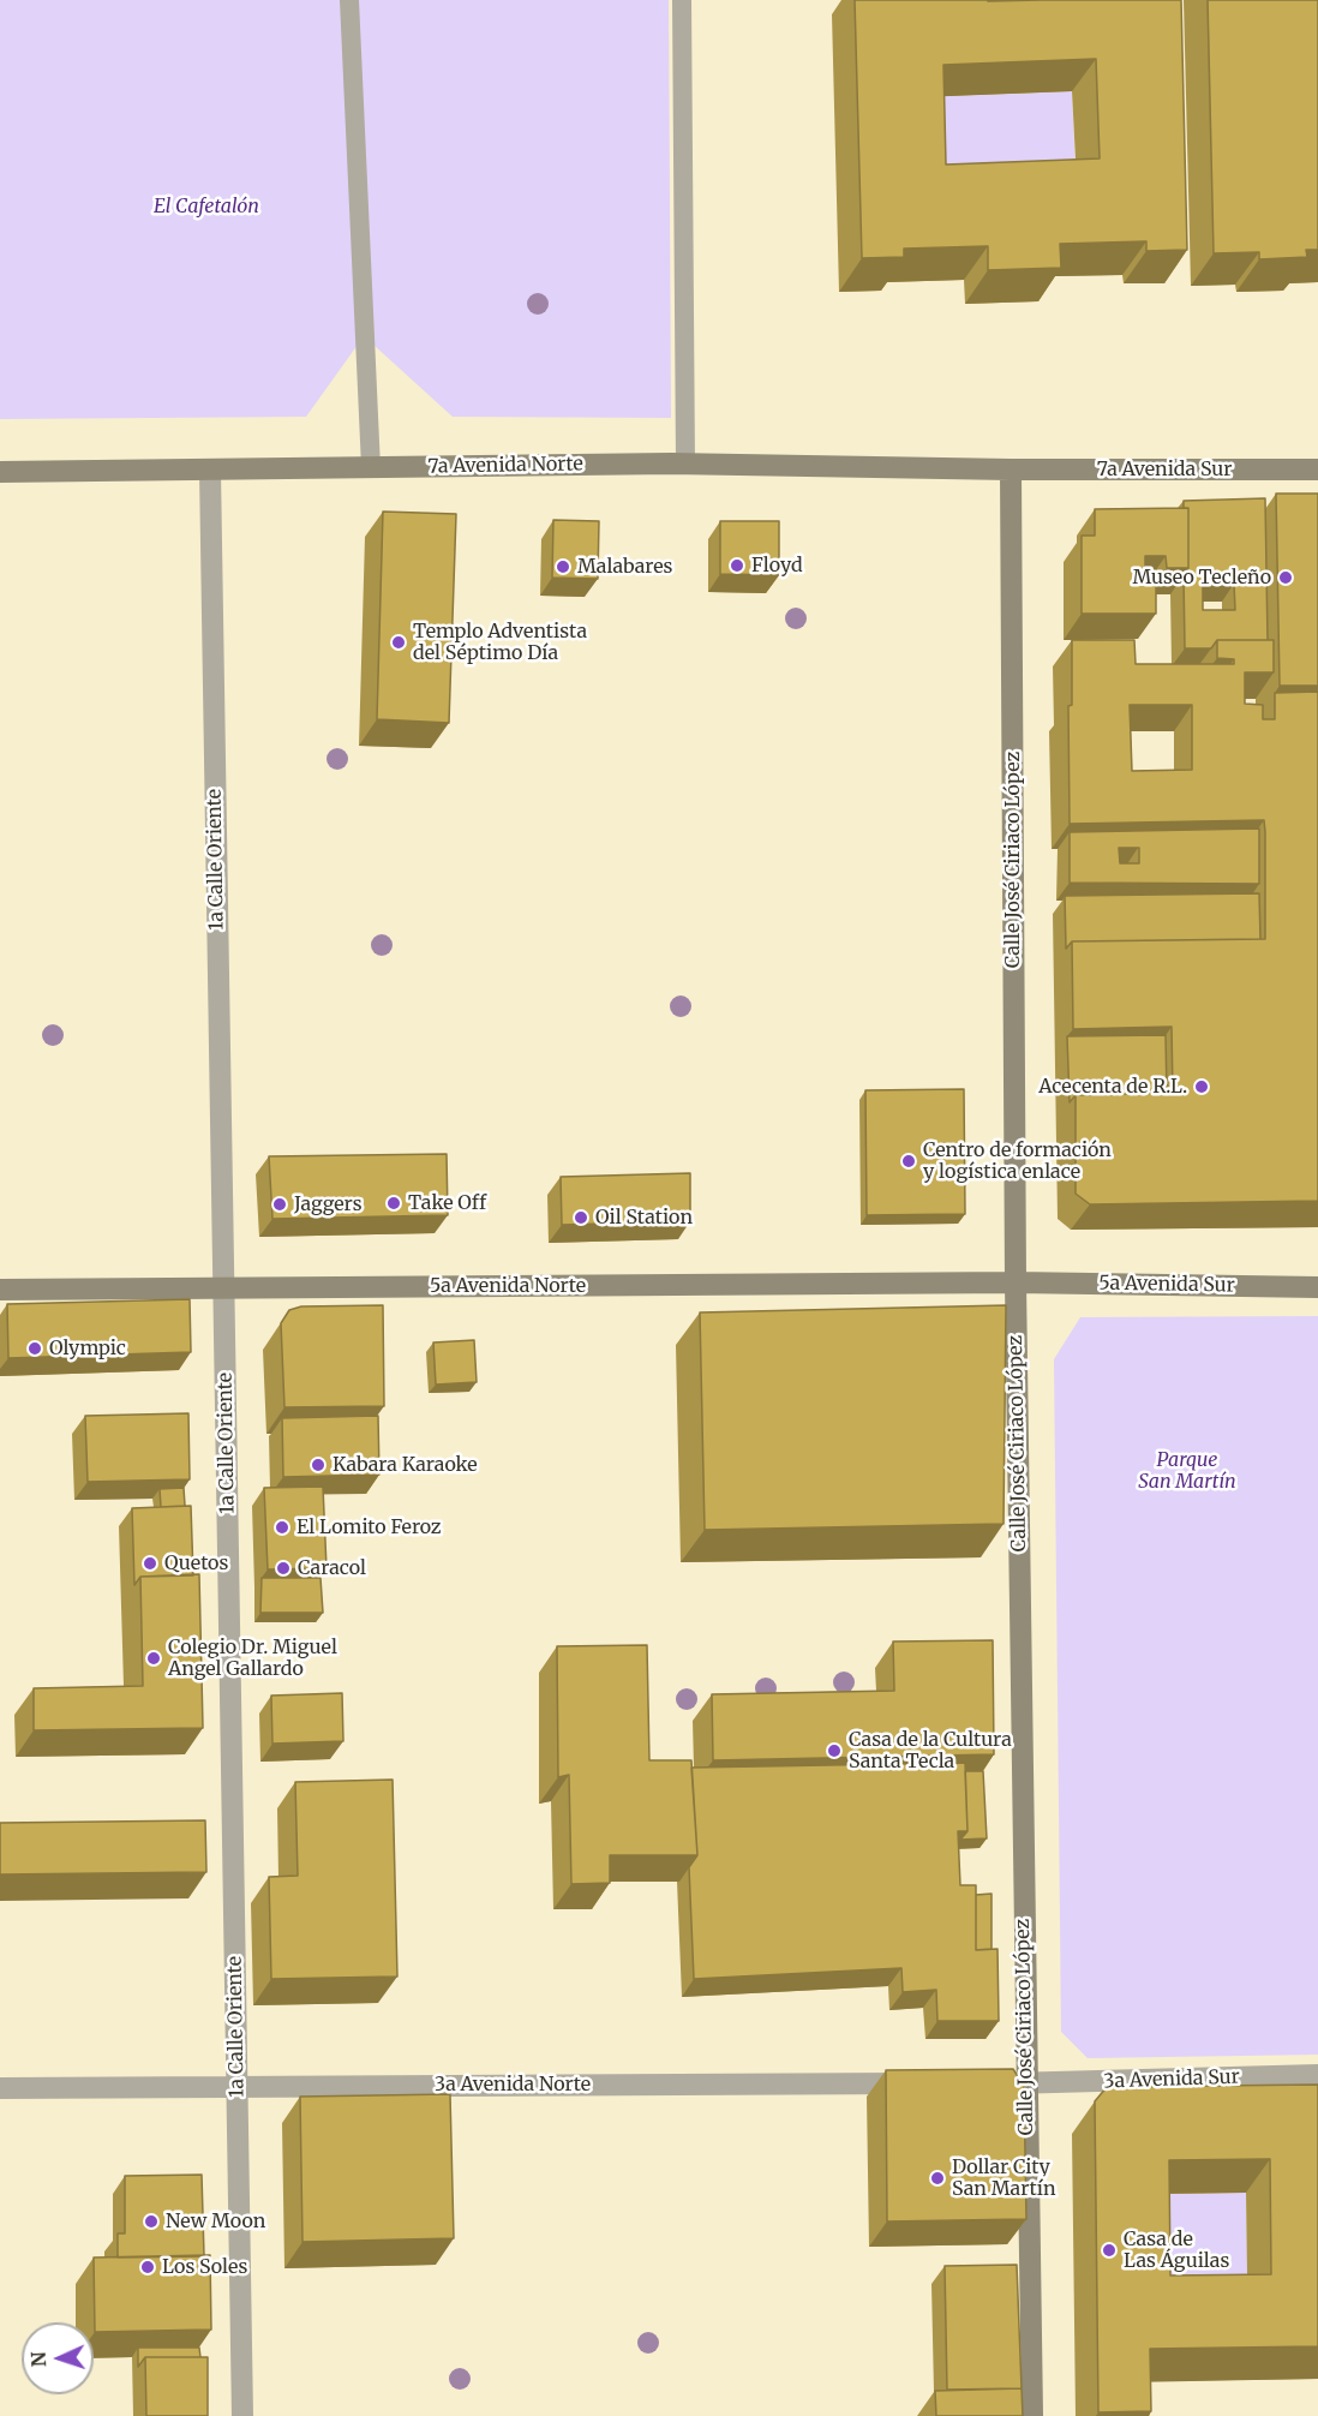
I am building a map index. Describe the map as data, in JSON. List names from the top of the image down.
{
  "streets": {
    "street": [
      "7a Avenida Norte",
      "7a Avenida Sur",
      "1a Calle Oriente",
      "Calle José Ciriaco López",
      "5a Avenida Sur",
      "5a Avenida Norte",
      "3a Avenida Sur",
      "3a Avenida Norte"
    ]
  },
  "crossings": [
    ["7a Avenida Norte", "7a Avenida Sur"],
    ["7a Avenida Norte", "1a Calle Oriente"],
    ["7a Avenida Norte", "Calle José Ciriaco López"],
    ["7a Avenida Sur", "Calle José Ciriaco López"],
    ["1a Calle Oriente", "5a Avenida Norte"],
    ["1a Calle Oriente", "3a Avenida Norte"],
    ["Calle José Ciriaco López", "5a Avenida Sur"],
    ["Calle José Ciriaco López", "5a Avenida Norte"],
    ["Calle José Ciriaco López", "3a Avenida Sur"],
    ["5a Avenida Sur", "5a Avenida Norte"]
  ],
  "parks": ["El Cafetalón", "Parque San Martín"],
  "places": [
    "Floyd",
    "Malabares",
    "Museo Tecleño",
    "Templo Adventista del Séptimo Día",
    "Acecenta de R.L.",
    "Centro de formación y logística enlace",
    "Take Off",
    "Jaggers",
    "Oil Station",
    "Olympic",
    "Kabara Karaoke",
    "El Lomito Feroz",
    "Quetos",
    "Caracol",
    "Colegio Dr. Miguel Angel Gallardo",
    "Casa de la Cultura Santa Tecla",
    "Dollar City San Martín",
    "New Moon",
    "Casa de Las Águilas",
    "Los Soles"
  ],
  "north": "left"
}
